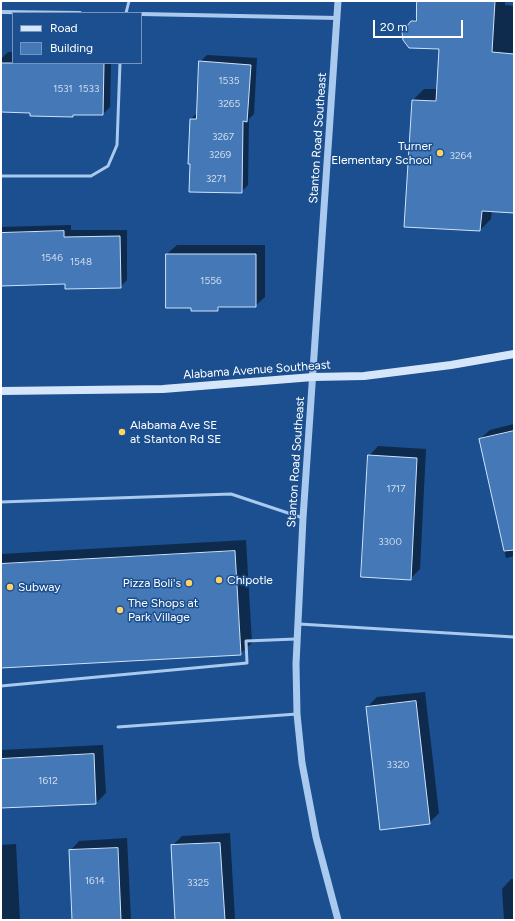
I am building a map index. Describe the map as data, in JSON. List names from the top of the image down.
{
  "streets": {
    "main road": ["Alabama Avenue Southeast"],
    "street": ["Stanton Road Southeast"]
  },
  "crossings": [
    ["Stanton Road Southeast", "Alabama Avenue Southeast"]
  ],
  "places": [
    "Turner Elementary School",
    "Alabama Ave SE at Stanton Rd SE",
    "Chipotle",
    "Pizza Boli's",
    "Subway",
    "The Shops at Park Village"
  ],
  "house_numbers": [
    "1535",
    "1531",
    "1533",
    "3265",
    "3267",
    "3269",
    "3264",
    "3271",
    "1546",
    "1548",
    "1556",
    "1717",
    "3300",
    "3320",
    "1612",
    "1614",
    "3325"
  ],
  "legend": ["Road", "Building"],
  "scale_bar": "20 m"
}
